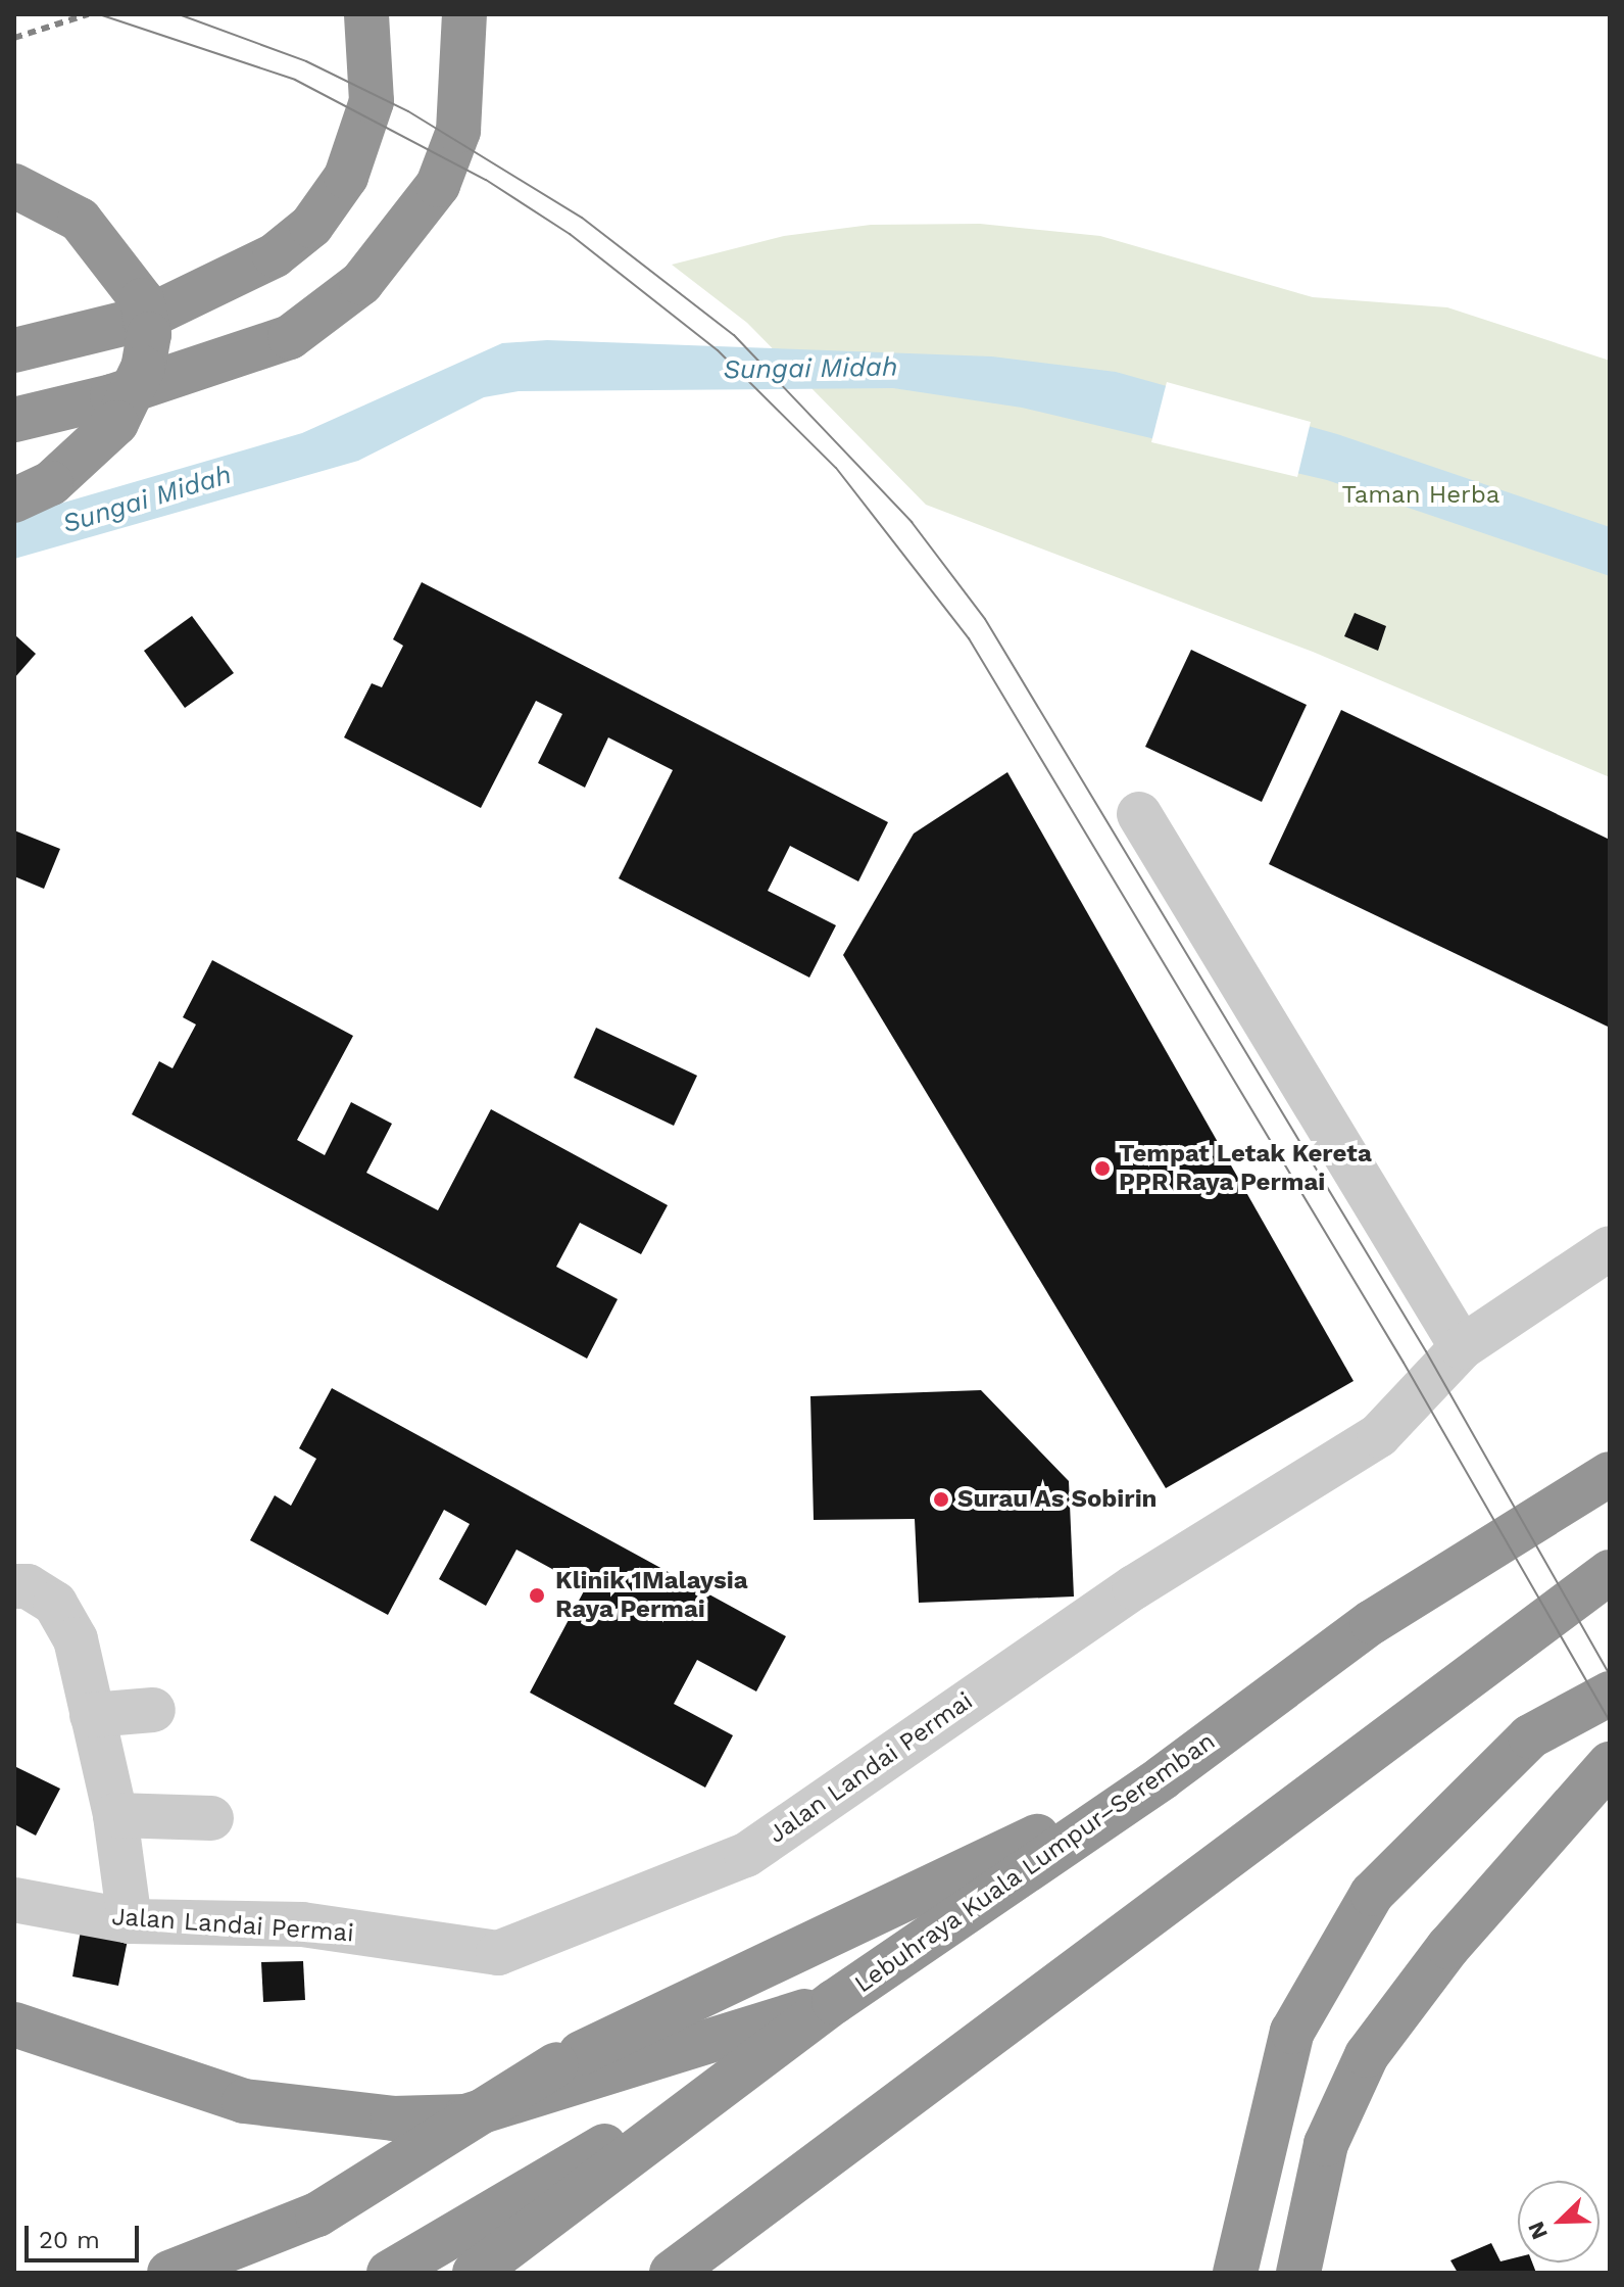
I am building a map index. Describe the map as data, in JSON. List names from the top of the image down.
{
  "streets": {
    "highway": ["Lebuhraya Kuala Lumpur–Seremban"],
    "street": ["Jalan Landai Permai"]
  },
  "water": ["Sungai Midah"],
  "parks": ["Taman Herba"],
  "places": ["Tempat Letak Kereta PPR Raya Permai", "Surau As Sobirin", "Klinik 1Malaysia Raya Permai"],
  "scale_bar": "20 m",
  "north": "bottom left"
}
